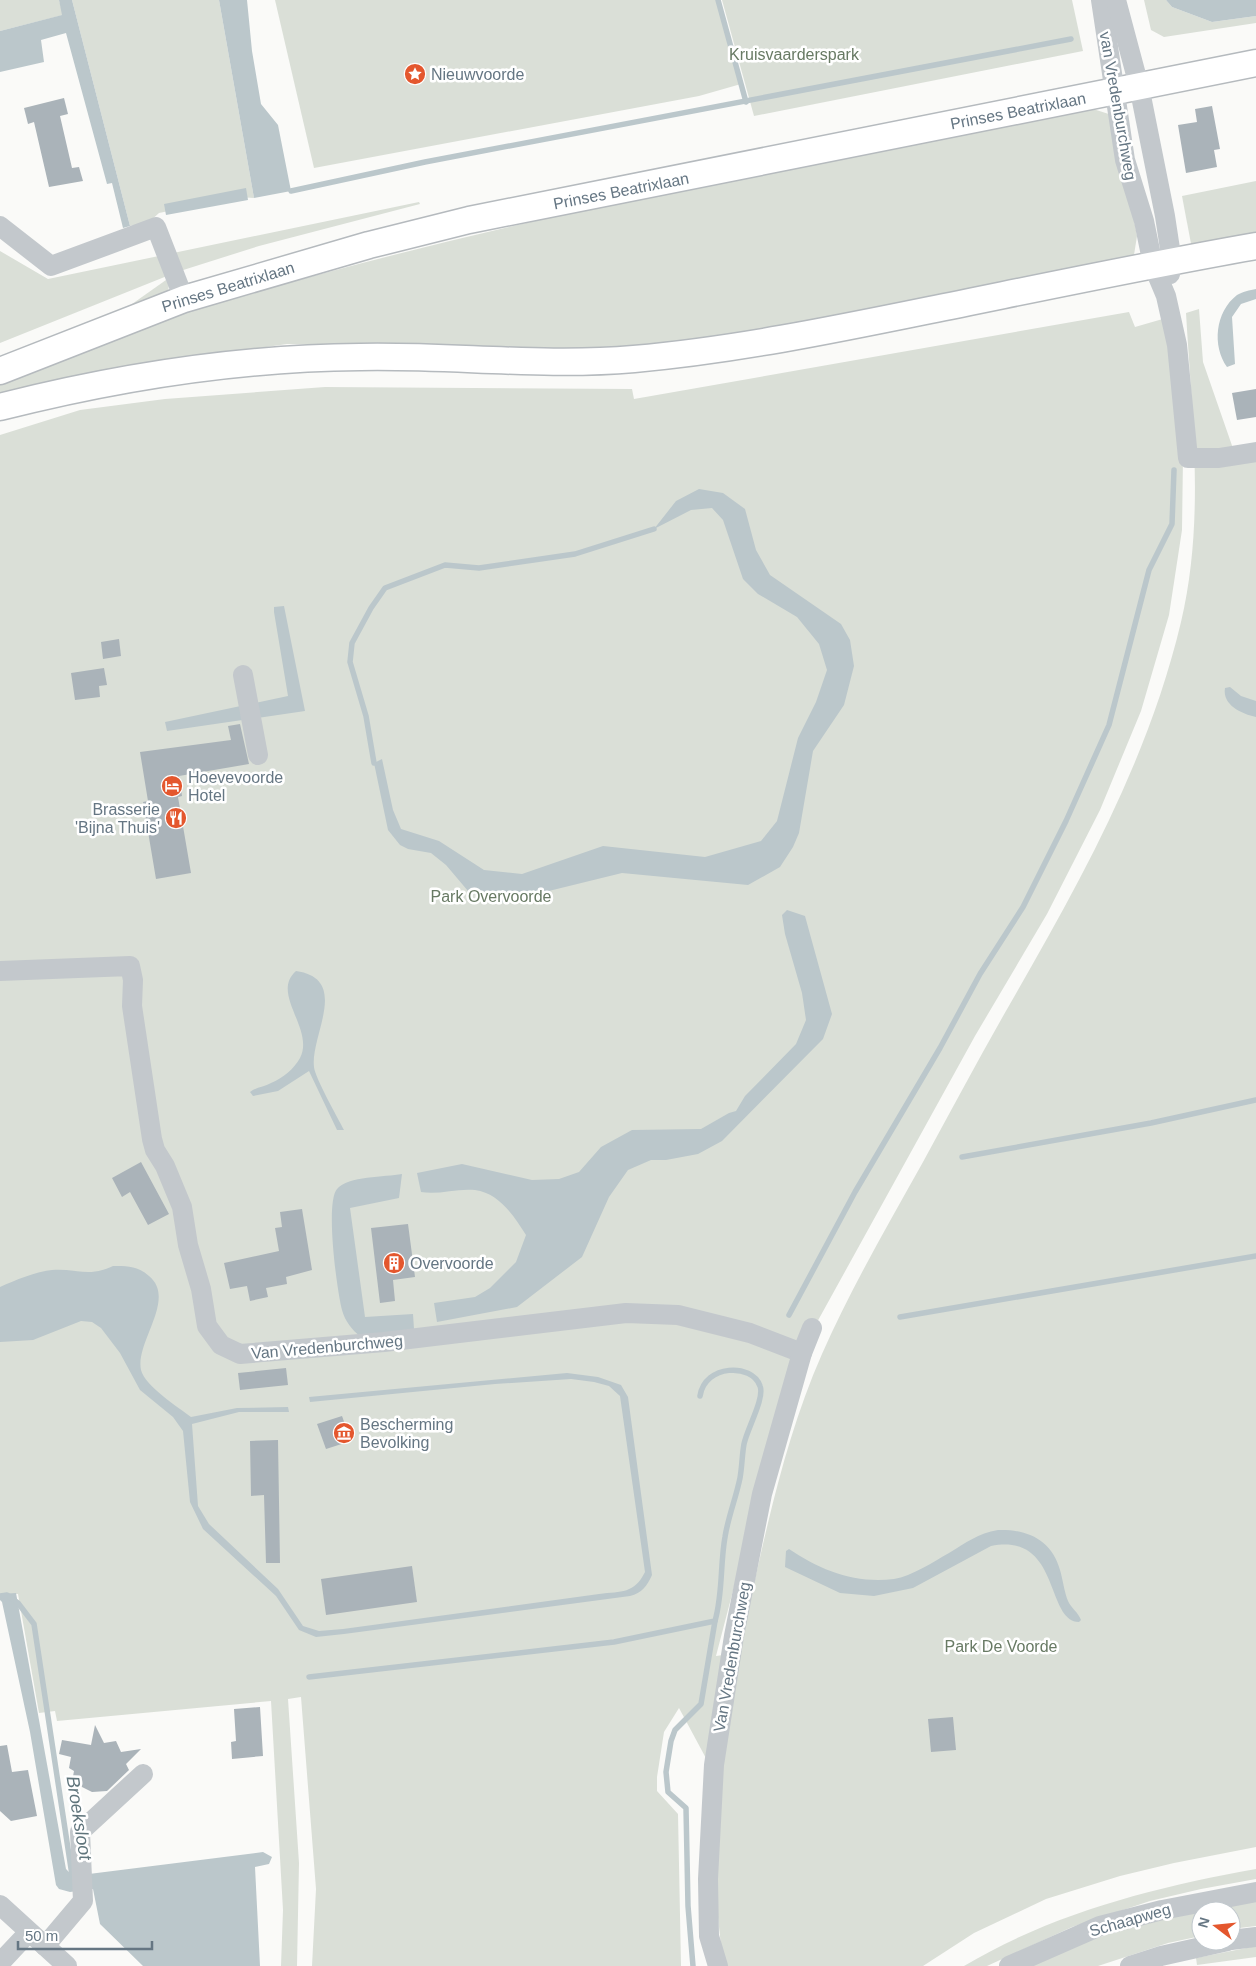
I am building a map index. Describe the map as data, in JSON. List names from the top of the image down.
{
  "streets": {
    "main road": ["Prinses Beatrixlaan"],
    "street": ["van Vredenburchweg", "Van Vredenburchweg", "Schaapweg"]
  },
  "crossings": [
    ["van Vredenburchweg", "Prinses Beatrixlaan"]
  ],
  "water": ["Broeksloot"],
  "parks": ["Kruisvaarderspark", "Park Overvoorde", "Park De Voorde"],
  "places": {
    "place": ["Nieuwvoorde"],
    "hotel": ["Hoevevoorde Hotel"],
    "restaurant": ["Brasserie 'Bijna Thuis'"],
    "building": ["Overvoorde"],
    "museum": ["Bescherming Bevolking"]
  },
  "scale_bar": "50 m",
  "north": "left"
}
